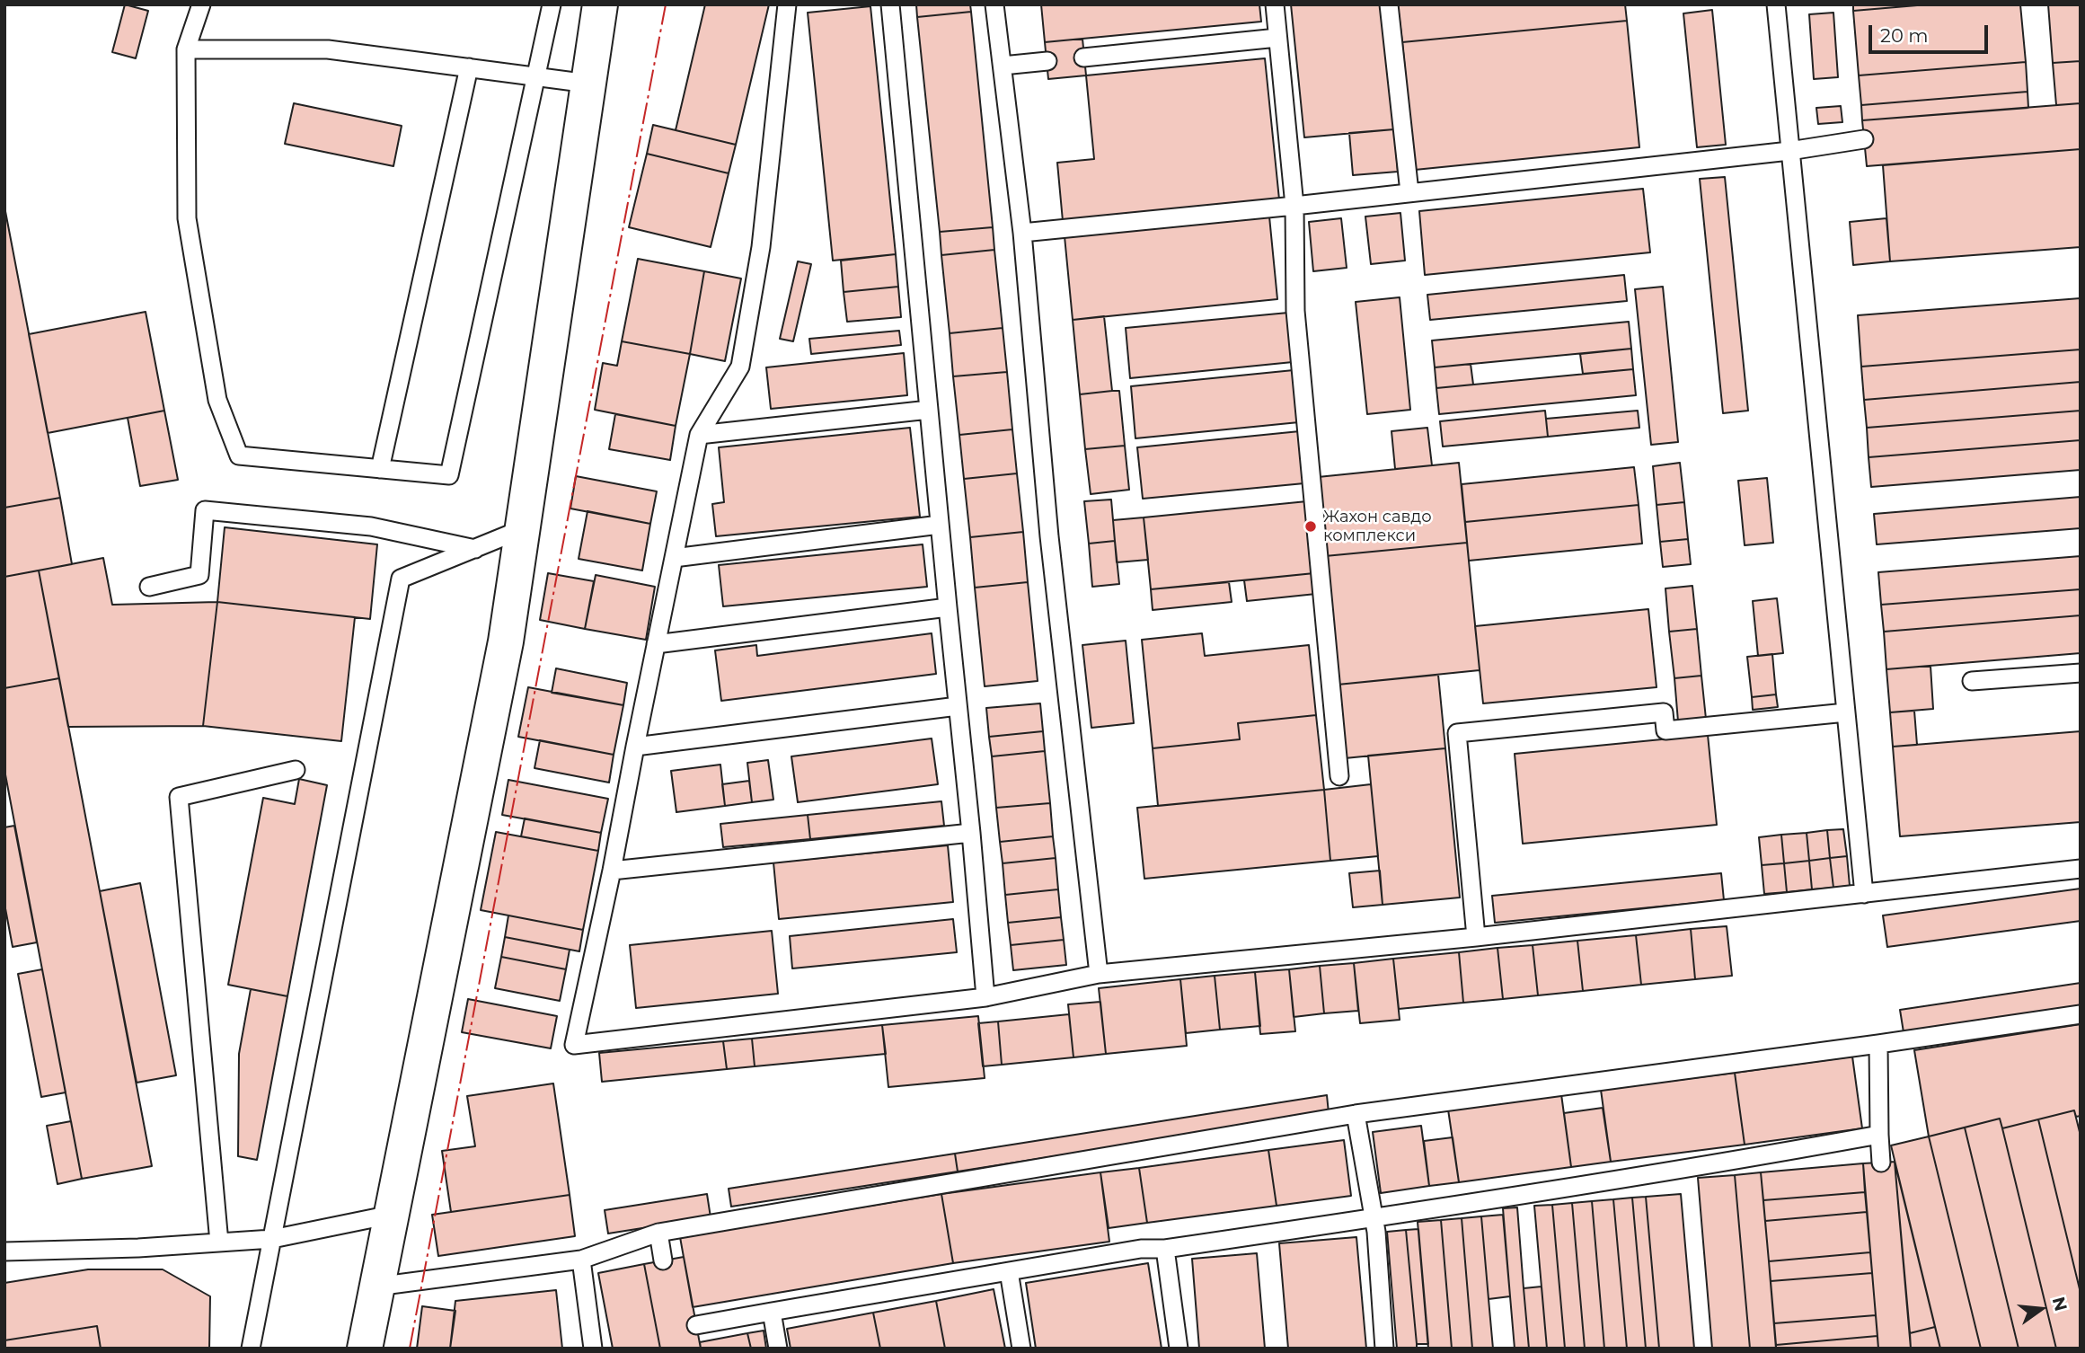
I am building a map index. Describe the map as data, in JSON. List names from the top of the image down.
{
  "places": ["Жахон савдо комплекси"],
  "scale_bar": "20 m",
  "north": "right"
}
